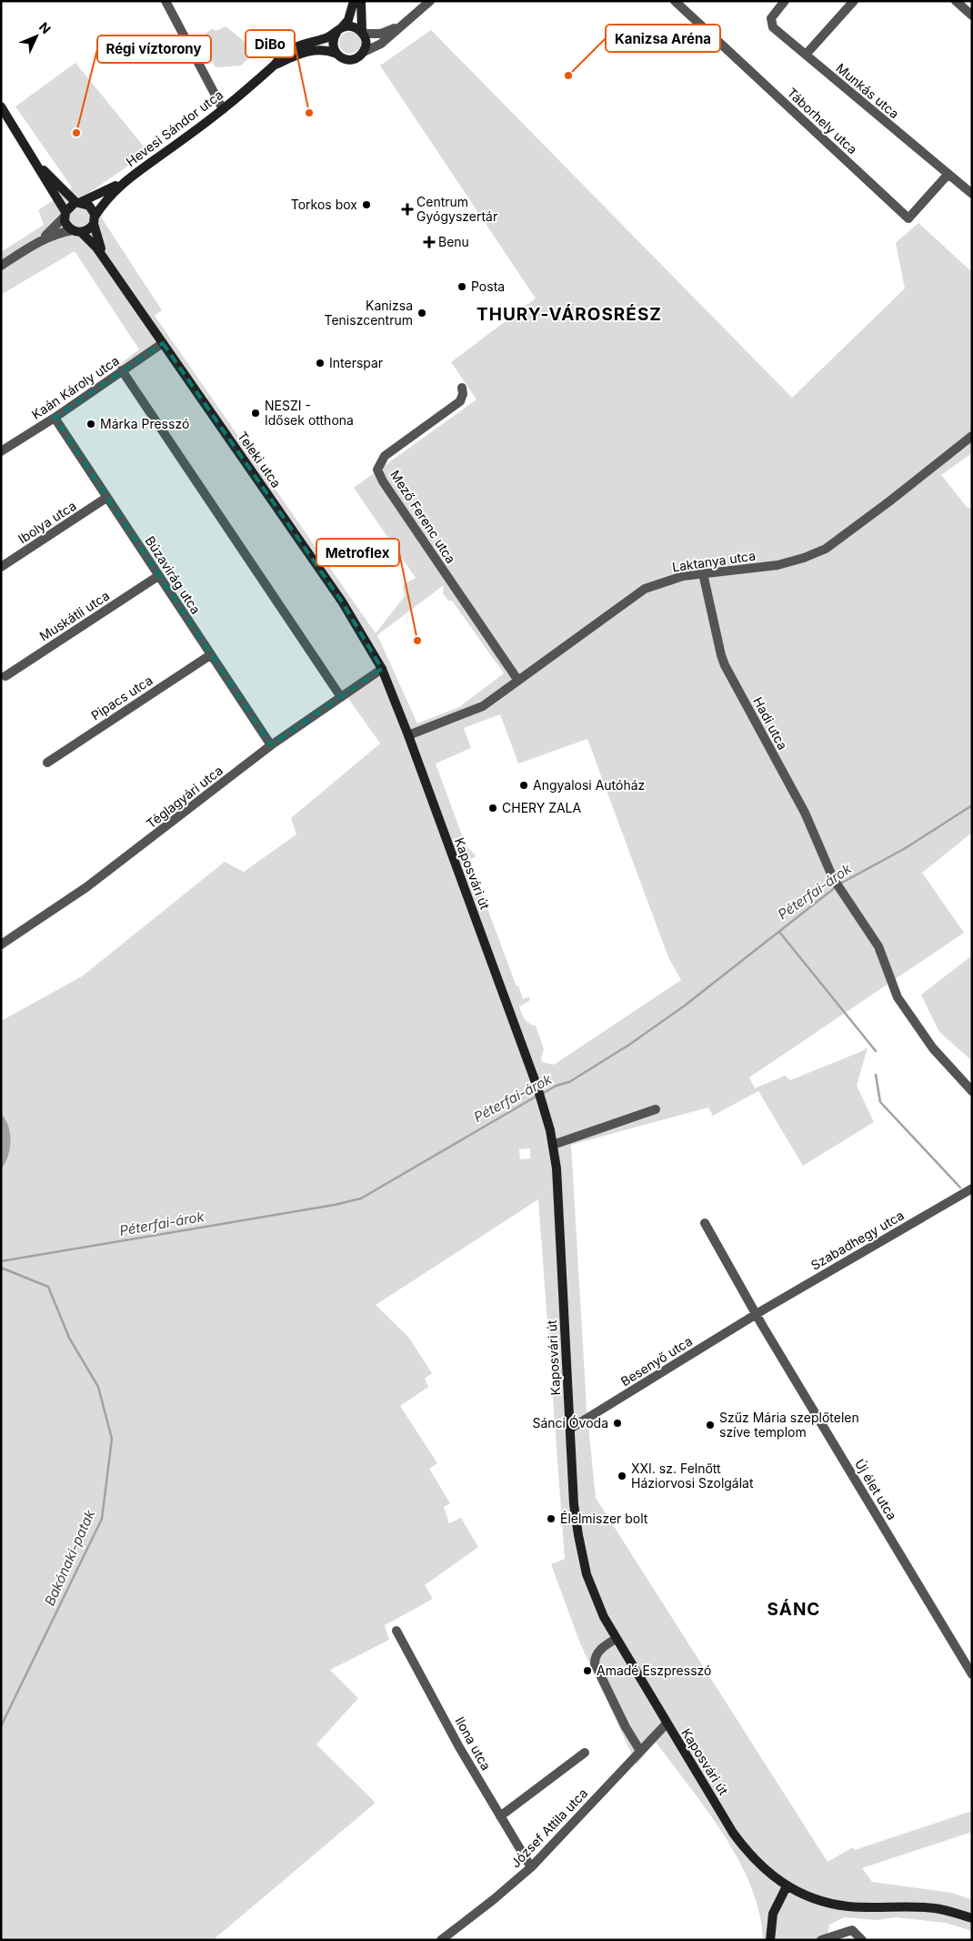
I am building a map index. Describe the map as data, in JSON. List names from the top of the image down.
{
  "streets": {
    "main road": ["Hevesi Sándor utca", "Teleki utca", "Kaposvári út"],
    "street": [
      "Munkás utca",
      "Táborhely utca",
      "Kaán Károly utca",
      "Mező Ferenc utca",
      "Ibolya utca",
      "Laktanya utca",
      "Búzavirág utca",
      "Muskátli utca",
      "Pipacs utca",
      "Hadi utca",
      "Téglagyári utca",
      "Szabadhegy utca",
      "Besenyő utca",
      "Új élet utca",
      "Ilona utca",
      "József Attila utca"
    ]
  },
  "crossings": [
    ["Munkás utca", "Táborhely utca"],
    ["Hevesi Sándor utca", "Teleki utca"],
    ["Kaán Károly utca", "Teleki utca"],
    ["Kaán Károly utca", "Búzavirág utca"],
    ["Teleki utca", "Téglagyári utca"],
    ["Teleki utca", "Kaposvári út"],
    ["Mező Ferenc utca", "Laktanya utca"],
    ["Ibolya utca", "Búzavirág utca"],
    ["Laktanya utca", "Hadi utca"],
    ["Laktanya utca", "Kaposvári út"],
    ["Búzavirág utca", "Muskátli utca"],
    ["Búzavirág utca", "Pipacs utca"],
    ["Búzavirág utca", "Téglagyári utca"],
    ["Téglagyári utca", "Kaposvári út"],
    ["Kaposvári út", "Besenyő utca"],
    ["Kaposvári út", "József Attila utca"],
    ["Szabadhegy utca", "Besenyő utca"],
    ["Szabadhegy utca", "Új élet utca"],
    ["Besenyő utca", "Új élet utca"],
    ["Ilona utca", "József Attila utca"]
  ],
  "districts": ["THURY-VÁROSRÉSZ", "SÁNC"],
  "water": ["Péterfai-árok", "Bakónaki-patak"],
  "places": {
    "other": [
      "Kanizsa Aréna",
      "DiBo",
      "Régi víztorony",
      "Torkos box",
      "Posta",
      "Kanizsa Teniszcentrum",
      "Interspar",
      "NESZI - Idősek otthona",
      "Márka Presszó",
      "Metroflex",
      "Angyalosi Autóház",
      "CHERY ZALA",
      "Sánci Óvoda",
      "Szűz Mária szeplőtelen szíve templom",
      "XXI. sz. Felnőtt Háziorvosi Szolgálat",
      "Élelmiszer bolt",
      "Amadé Eszpresszó"
    ],
    "health": ["Centrum Gyógyszertár", "Benu"]
  },
  "north": "top right"
}
